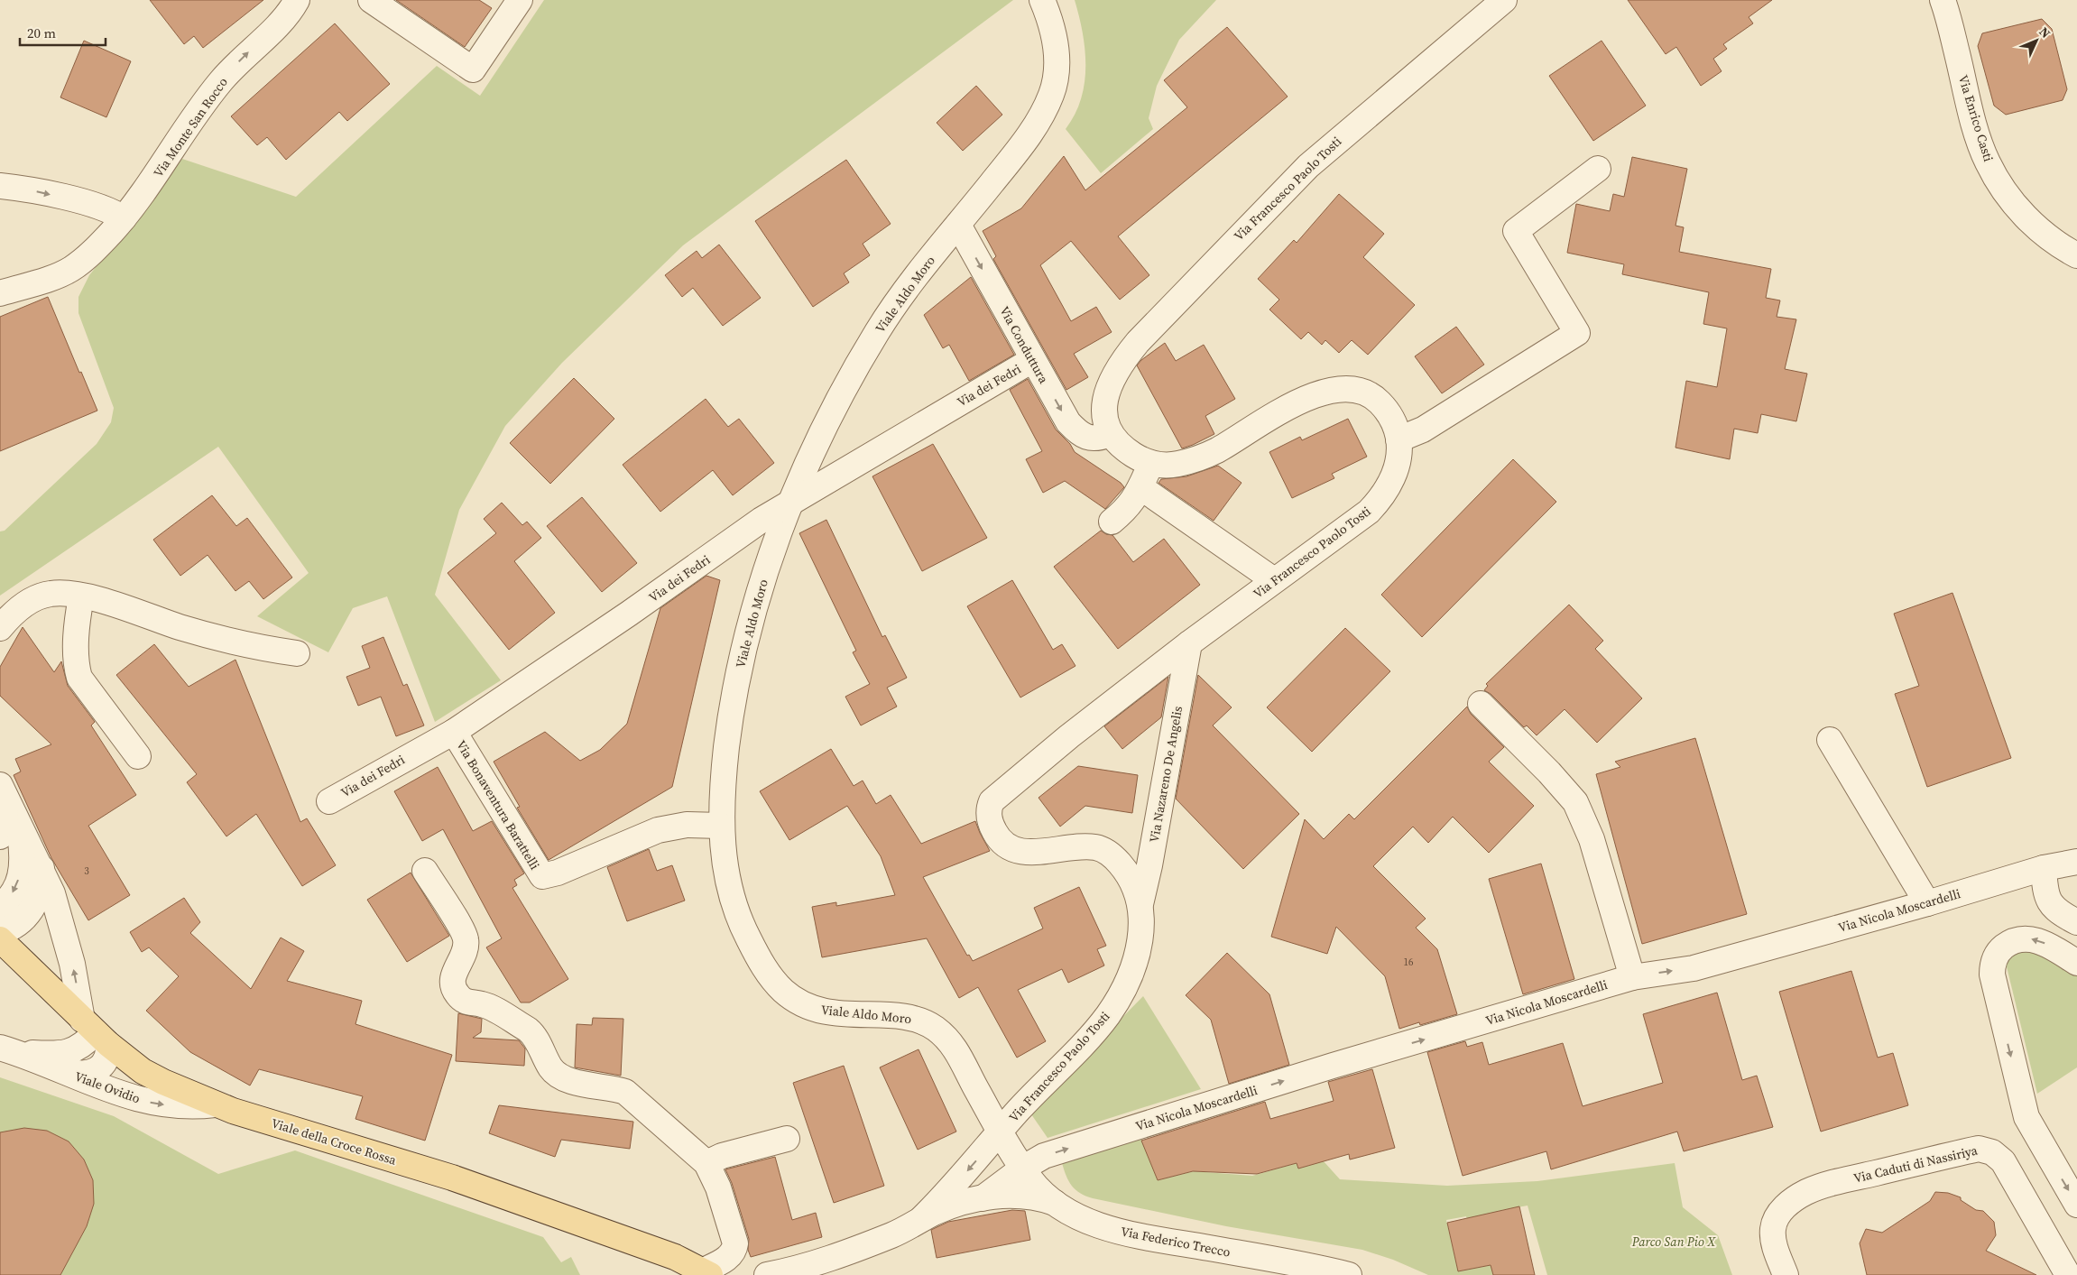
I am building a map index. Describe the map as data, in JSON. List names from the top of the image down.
{
  "streets": {
    "main road": ["Viale della Croce Rossa"],
    "street": [
      "Via Enrico Casti",
      "Via Monte San Rocco",
      "Via Francesco Paolo Tosti",
      "Viale Aldo Moro",
      "Via Conduttura",
      "Via dei Fedri",
      "Via Nazareno De Angelis",
      "Via Bonaventura Barattelli",
      "Via Nicola Moscardelli",
      "Viale Ovidio",
      "Via Caduti di Nassiriya",
      "Via Federico Trecco"
    ]
  },
  "crossings": [
    ["Via Francesco Paolo Tosti", "Viale Aldo Moro"],
    ["Via Francesco Paolo Tosti", "Via Conduttura"],
    ["Via Francesco Paolo Tosti", "Via Nazareno De Angelis"],
    ["Via Francesco Paolo Tosti", "Via Nicola Moscardelli"],
    ["Via Francesco Paolo Tosti", "Via Federico Trecco"],
    ["Viale Aldo Moro", "Via Conduttura"],
    ["Viale Aldo Moro", "Via dei Fedri"],
    ["Viale Aldo Moro", "Via Bonaventura Barattelli"],
    ["Viale Aldo Moro", "Via Nicola Moscardelli"],
    ["Viale Aldo Moro", "Via Federico Trecco"],
    ["Via Conduttura", "Via dei Fedri"],
    ["Via dei Fedri", "Via Bonaventura Barattelli"],
    ["Via Nicola Moscardelli", "Via Federico Trecco"],
    ["Viale Ovidio", "Viale della Croce Rossa"]
  ],
  "one_way": [
    "Via Monte San Rocco",
    "Via Conduttura",
    "Via Nicola Moscardelli",
    "Viale Ovidio"
  ],
  "parks": ["Parco San Pio X"],
  "house_numbers": ["3", "16"],
  "scale_bar": "20 m",
  "north": "top right"
}
